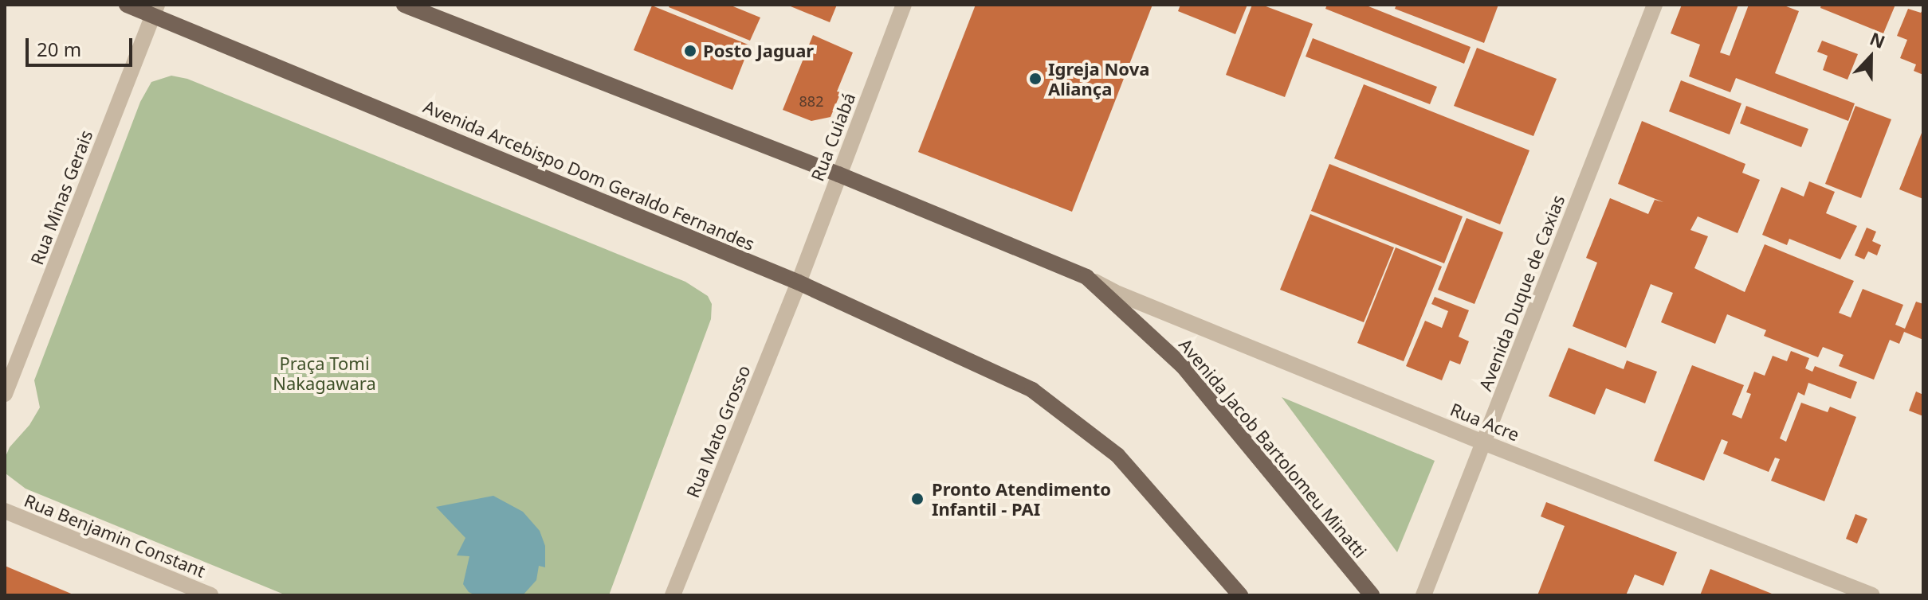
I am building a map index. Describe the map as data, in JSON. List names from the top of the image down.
{
  "streets": {
    "main road": ["Avenida Arcebispo Dom Geraldo Fernandes", "Avenida Jacob Bartolomeu Minatti"],
    "street": [
      "Rua Cuiabá",
      "Rua Minas Gerais",
      "Avenida Duque de Caxias",
      "Rua Acre",
      "Rua Mato Grosso",
      "Rua Benjamin Constant"
    ]
  },
  "crossings": [
    ["Rua Cuiabá", "Avenida Arcebispo Dom Geraldo Fernandes"],
    ["Rua Cuiabá", "Rua Mato Grosso"],
    ["Avenida Arcebispo Dom Geraldo Fernandes", "Rua Minas Gerais"],
    ["Avenida Arcebispo Dom Geraldo Fernandes", "Rua Mato Grosso"],
    ["Avenida Duque de Caxias", "Rua Acre"],
    ["Rua Acre", "Avenida Jacob Bartolomeu Minatti"]
  ],
  "parks": ["Praça Tomi Nakagawara"],
  "places": ["Posto Jaguar", "Igreja Nova Aliança", "Pronto Atendimento Infantil - PAI"],
  "house_numbers": ["882"],
  "scale_bar": "20 m",
  "north": "top"
}
